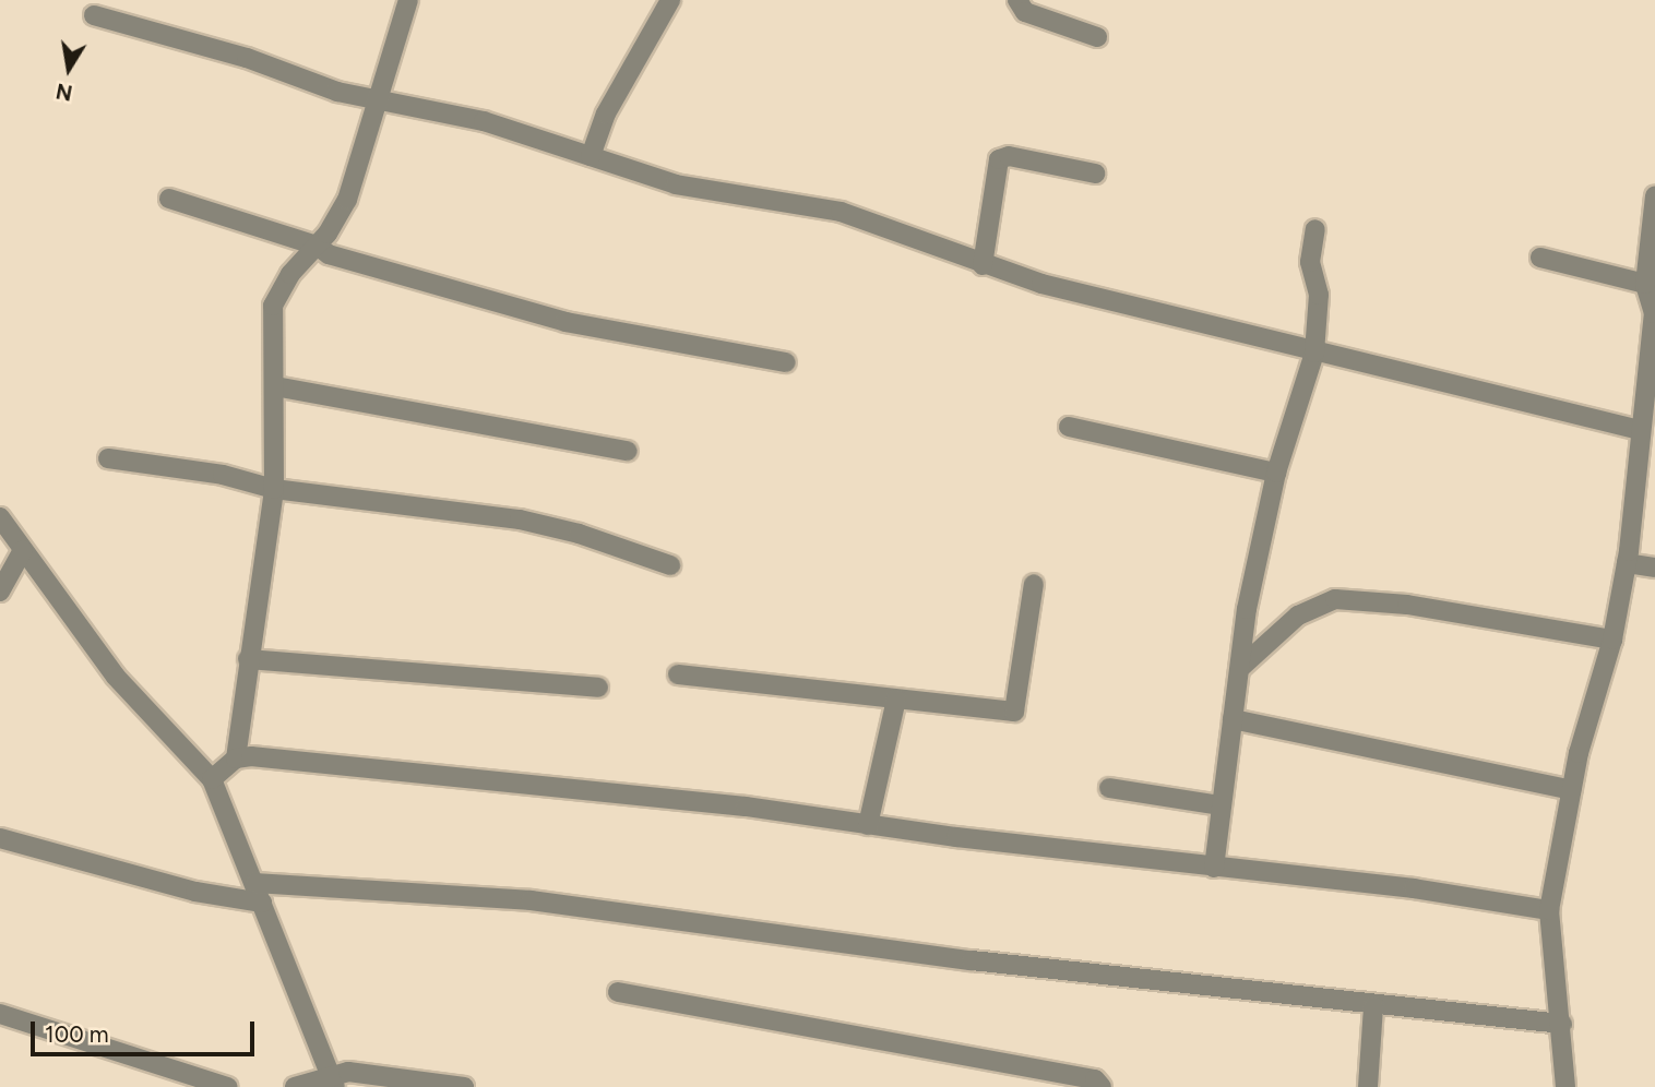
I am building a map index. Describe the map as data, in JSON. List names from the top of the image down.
{
  "scale_bar": "100 m",
  "north": "bottom"
}
